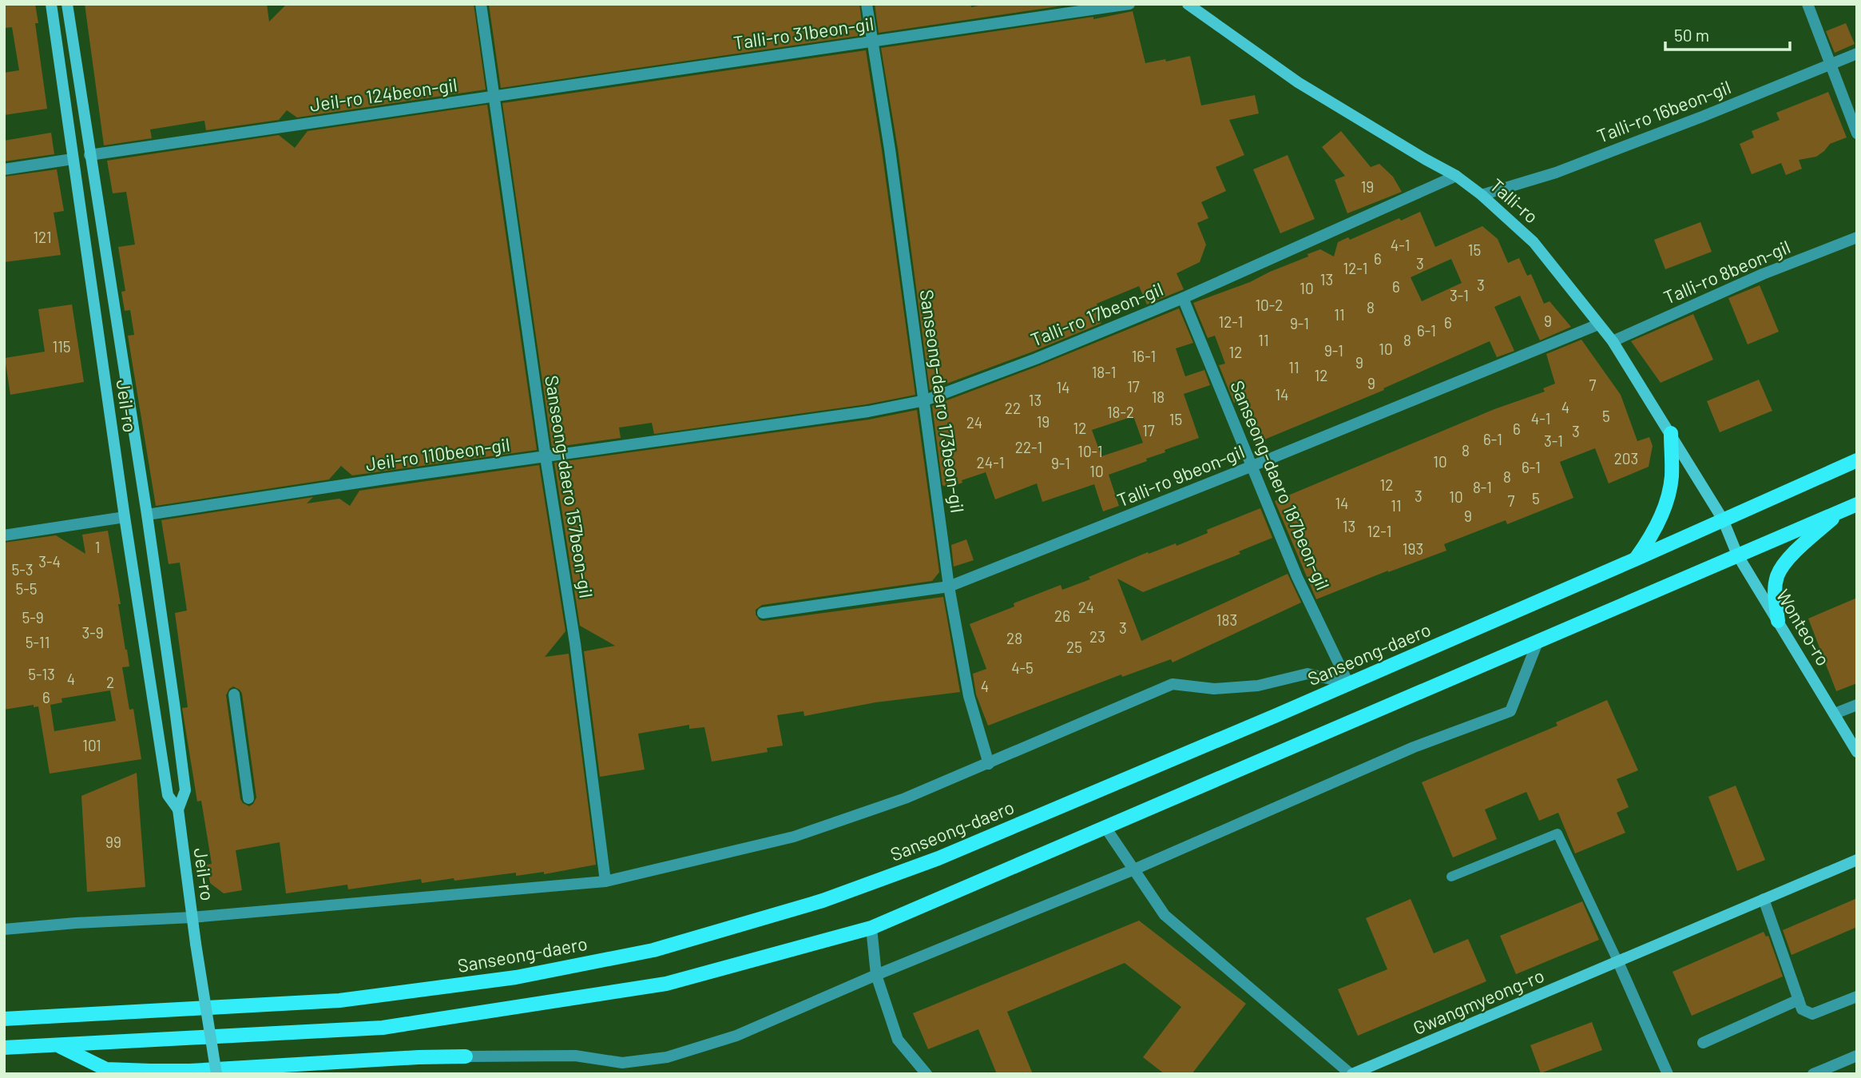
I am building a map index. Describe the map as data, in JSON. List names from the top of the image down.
{
  "streets": {
    "main road": [
      "Talli-ro",
      "Jeil-ro",
      "Wonteo-ro",
      "Sanseong-daero",
      "Gwangmyeong-ro"
    ],
    "street": [
      "Talli-ro 31beon-gil",
      "Jeil-ro 124beon-gil",
      "Talli-ro 16beon-gil",
      "Talli-ro 8beon-gil",
      "Talli-ro 17beon-gil",
      "Sanseong-daero 173beon-gil",
      "Jeil-ro 110beon-gil",
      "Talli-ro 9beon-gil",
      "Sanseong-daero 187beon-gil",
      "Sanseong-daero 157beon-gil"
    ]
  },
  "crossings": [
    ["Talli-ro 31beon-gil", "Jeil-ro 124beon-gil"],
    ["Talli-ro 31beon-gil", "Sanseong-daero 173beon-gil"],
    ["Jeil-ro 124beon-gil", "Jeil-ro"],
    ["Jeil-ro 124beon-gil", "Sanseong-daero 157beon-gil"],
    ["Talli-ro 16beon-gil", "Talli-ro"],
    ["Talli-ro", "Talli-ro 8beon-gil"],
    ["Talli-ro", "Talli-ro 17beon-gil"],
    ["Talli-ro", "Talli-ro 9beon-gil"],
    ["Talli-ro", "Wonteo-ro"],
    ["Talli-ro", "Sanseong-daero"],
    ["Talli-ro 17beon-gil", "Sanseong-daero 173beon-gil"],
    ["Talli-ro 17beon-gil", "Jeil-ro 110beon-gil"],
    ["Talli-ro 17beon-gil", "Sanseong-daero 187beon-gil"],
    ["Sanseong-daero 173beon-gil", "Talli-ro 9beon-gil"],
    ["Jeil-ro", "Jeil-ro 110beon-gil"],
    ["Jeil-ro 110beon-gil", "Sanseong-daero 157beon-gil"],
    ["Talli-ro 9beon-gil", "Sanseong-daero 187beon-gil"],
    ["Sanseong-daero 187beon-gil", "Sanseong-daero"],
    ["Wonteo-ro", "Sanseong-daero"]
  ],
  "house_numbers": [
    "19",
    "121",
    "4-1",
    "15",
    "6",
    "3",
    "12-1",
    "13",
    "3",
    "6",
    "10",
    "3-1",
    "10-2",
    "8",
    "11",
    "9",
    "12-1",
    "6",
    "9-1",
    "6-1",
    "11",
    "8",
    "115",
    "10",
    "9-1",
    "12",
    "16-1",
    "9",
    "11",
    "18-1",
    "12",
    "9",
    "7",
    "17",
    "14",
    "14",
    "18",
    "13",
    "4",
    "22",
    "18-2",
    "5",
    "4-1",
    "15",
    "19",
    "24",
    "12",
    "6",
    "17",
    "3",
    "6-1",
    "3-1",
    "22-1",
    "8",
    "10-1",
    "203",
    "10",
    "24-1",
    "9-1",
    "6-1",
    "10",
    "8",
    "12",
    "8-1",
    "3",
    "10",
    "5",
    "7",
    "14",
    "11",
    "9",
    "13",
    "12-1",
    "1",
    "193",
    "3-4",
    "5-3",
    "5-5",
    "24",
    "26",
    "5-9",
    "183",
    "3",
    "3-9",
    "23",
    "28",
    "5-11",
    "25",
    "4-5",
    "5-13",
    "4",
    "2",
    "4",
    "6",
    "101",
    "99"
  ],
  "scale_bar": "50 m"
}
